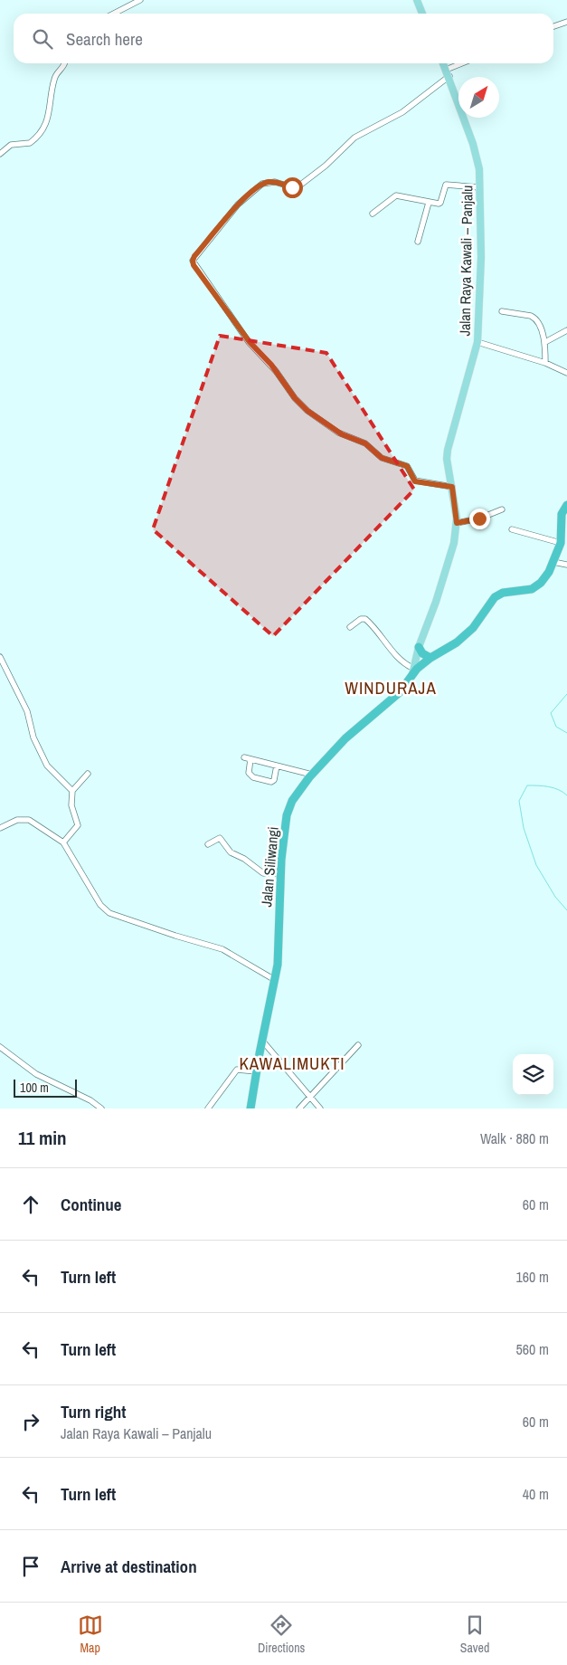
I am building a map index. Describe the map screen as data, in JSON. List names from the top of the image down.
{
  "streets": {
    "highway": ["Jalan Siliwangi"],
    "main road": ["Jalan Raya Kawali – Panjalu"]
  },
  "crossings": [
    ["Jalan Raya Kawali – Panjalu", "Jalan Siliwangi"]
  ],
  "districts": ["WINDURAJA", "KAWALIMUKTI"],
  "scale_bar": "100 m",
  "north": "top right",
  "page": {
    "search": "Search here",
    "scale": "100 m",
    "heading": ["11 min", "Walk · 880 m"],
    "list": [
      ["Continue", "60 m"],
      ["Turn left", "160 m"],
      ["Turn left", "560 m"],
      ["Turn right", "Jalan Raya Kawali – Panjalu", "60 m"],
      ["Turn left", "40 m"],
      "Arrive at destination"
    ],
    "nav": ["Map", "Directions", "Saved"]
  }
}
